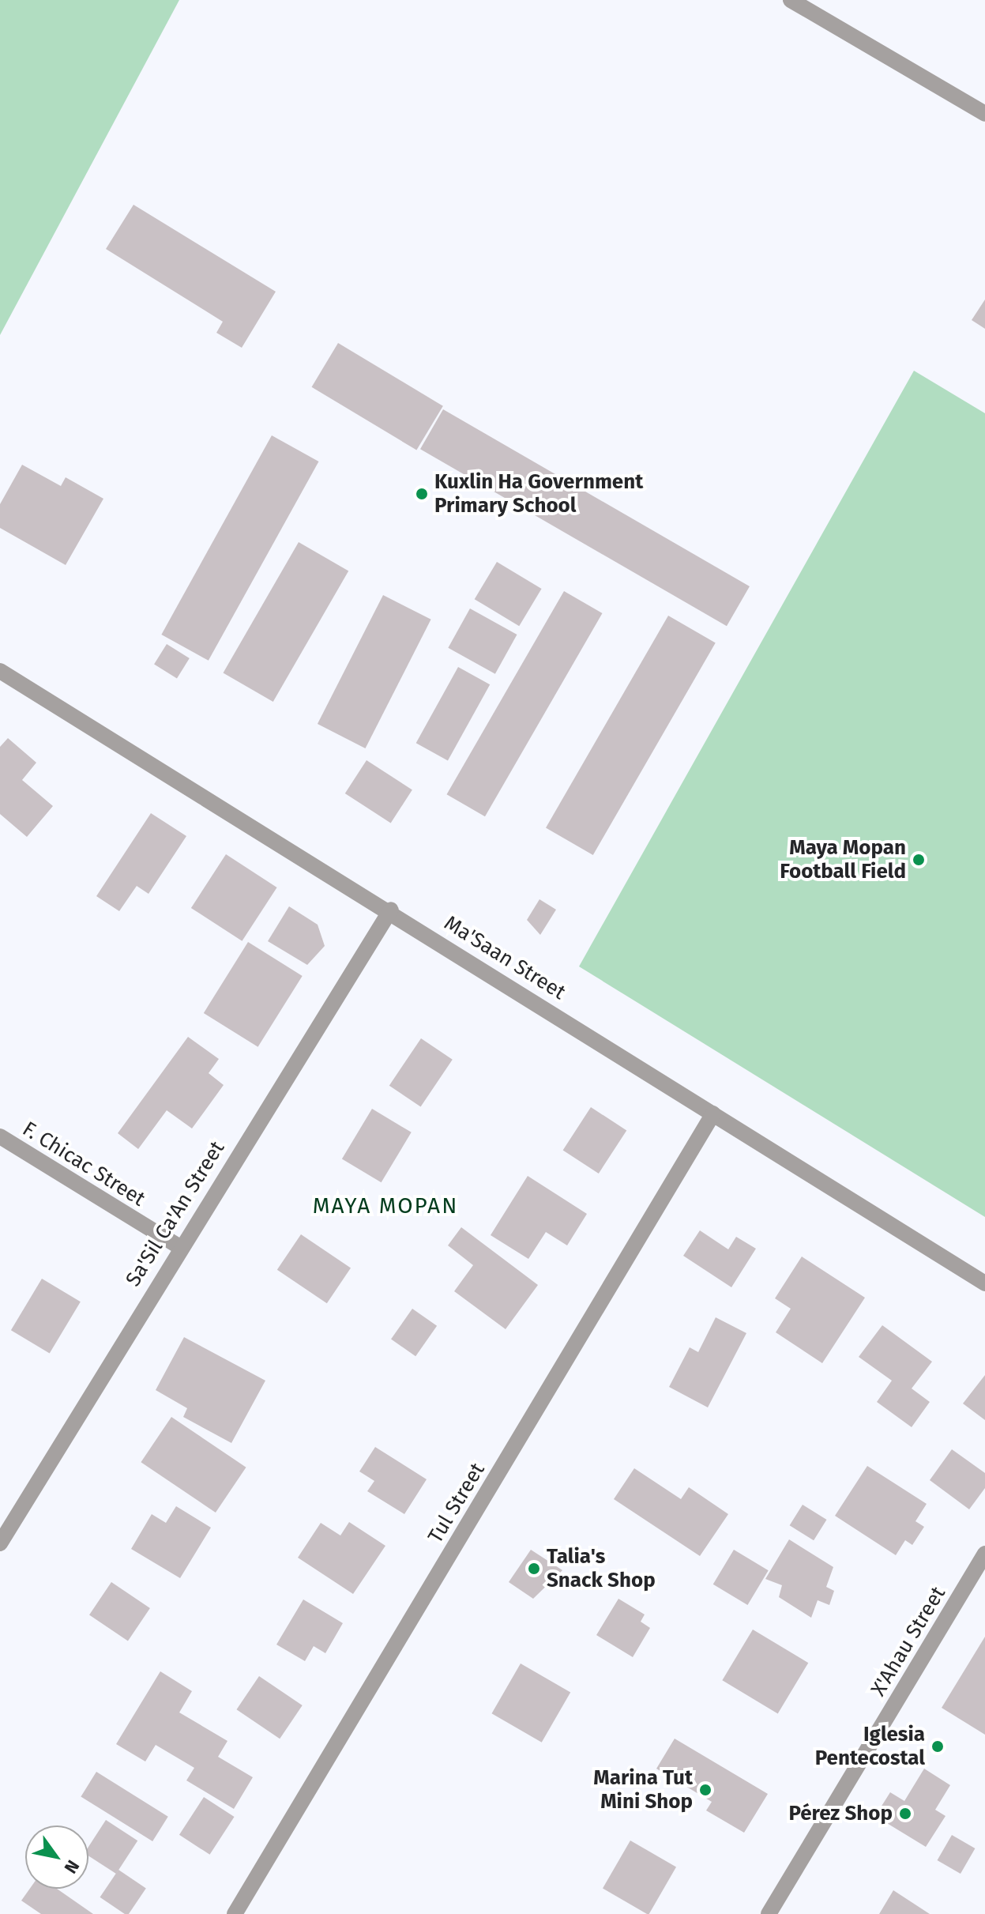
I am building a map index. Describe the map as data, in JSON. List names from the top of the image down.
{
  "streets": {
    "street": [
      "Ma'Saan Street",
      "F. Chicac Street",
      "Sa'Sil Ca'An Street",
      "Tul Street",
      "X'Ahau Street"
    ]
  },
  "crossings": [
    ["Ma'Saan Street", "Sa'Sil Ca'An Street"],
    ["Ma'Saan Street", "Tul Street"],
    ["F. Chicac Street", "Sa'Sil Ca'An Street"]
  ],
  "districts": ["MAYA MOPAN"],
  "places": [
    "Kuxlin Ha Government Primary School",
    "Maya Mopan Football Field",
    "Talia's Snack Shop",
    "Iglesia Pentecostal",
    "Marina Tut Mini Shop",
    "Pérez Shop"
  ],
  "north": "bottom right"
}
